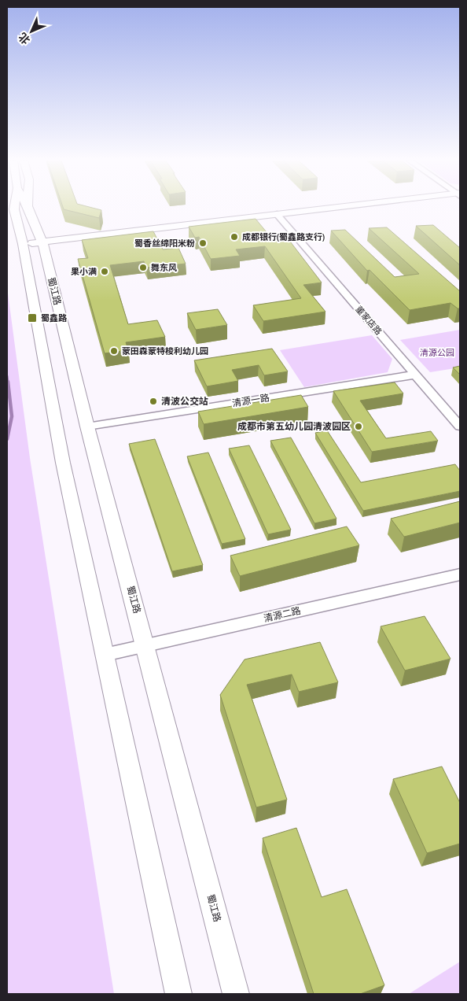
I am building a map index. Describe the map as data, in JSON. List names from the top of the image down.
{
  "streets": {
    "street": [
      "蜀江路",
      "董家店路",
      "清源一路",
      "清源二路"
    ]
  },
  "crossings": [
    ["蜀江路", "清源一路"],
    ["蜀江路", "清源二路"],
    ["董家店路", "清源一路"]
  ],
  "parks": ["清源公园"],
  "places": {
    "other": [
      "成都银行(蜀鑫路支行)",
      "蜀香丝绵阳米粉",
      "舞东风",
      "果小满",
      "蒙田森蒙特梭利幼儿园",
      "清波公交站",
      "成都市第五幼儿园清波园区"
    ],
    "transit": ["蜀鑫路"]
  },
  "north": "bottom left"
}
